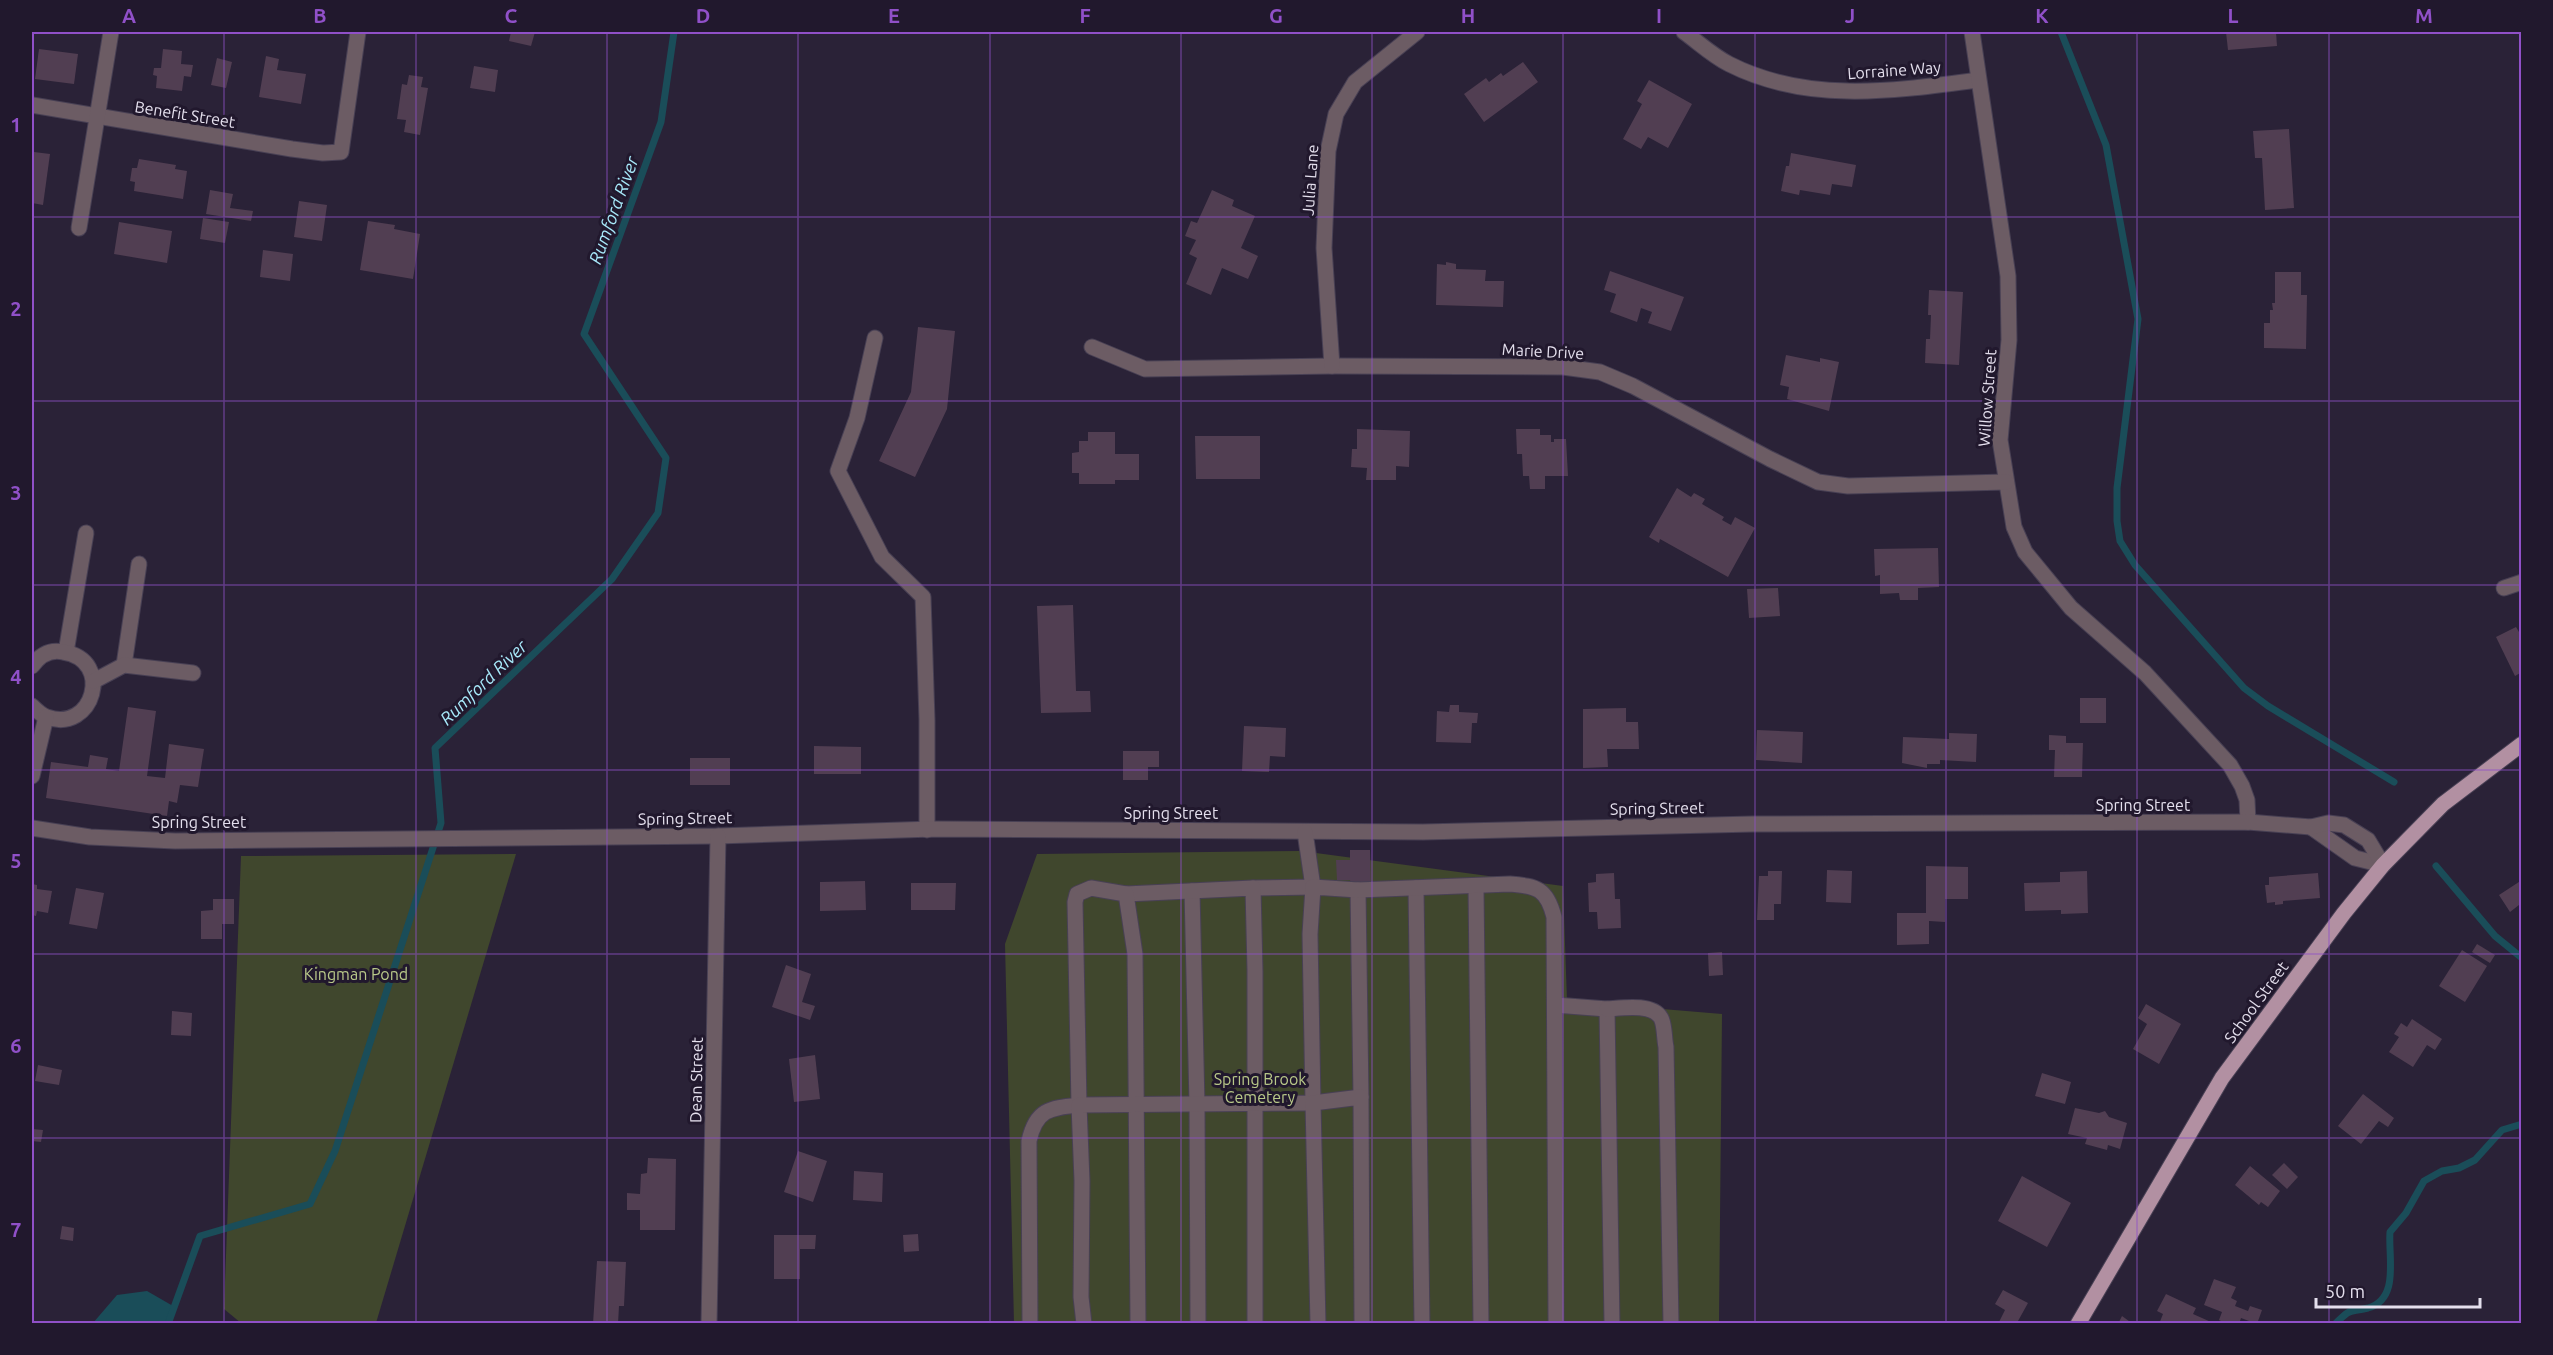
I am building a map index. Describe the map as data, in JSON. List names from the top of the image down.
{
  "streets": {
    "main road": ["School Street"],
    "street": [
      "Lorraine Way",
      "Benefit Street",
      "Julia Lane",
      "Marie Drive",
      "Willow Street",
      "Spring Street",
      "Dean Street"
    ]
  },
  "crossings": [
    ["Lorraine Way", "Willow Street"],
    ["Julia Lane", "Marie Drive"],
    ["Marie Drive", "Willow Street"],
    ["Willow Street", "Spring Street"],
    ["Spring Street", "School Street"],
    ["Spring Street", "Dean Street"]
  ],
  "water": ["Rumford River"],
  "parks": ["Kingman Pond", "Spring Brook Cemetery"],
  "scale_bar": "50 m",
  "grid": {
    "columns": [
      "A",
      "B",
      "C",
      "D",
      "E",
      "F",
      "G",
      "H",
      "I",
      "J",
      "K",
      "L",
      "M"
    ],
    "rows": [
      "1",
      "2",
      "3",
      "4",
      "5",
      "6",
      "7"
    ]
  }
}
